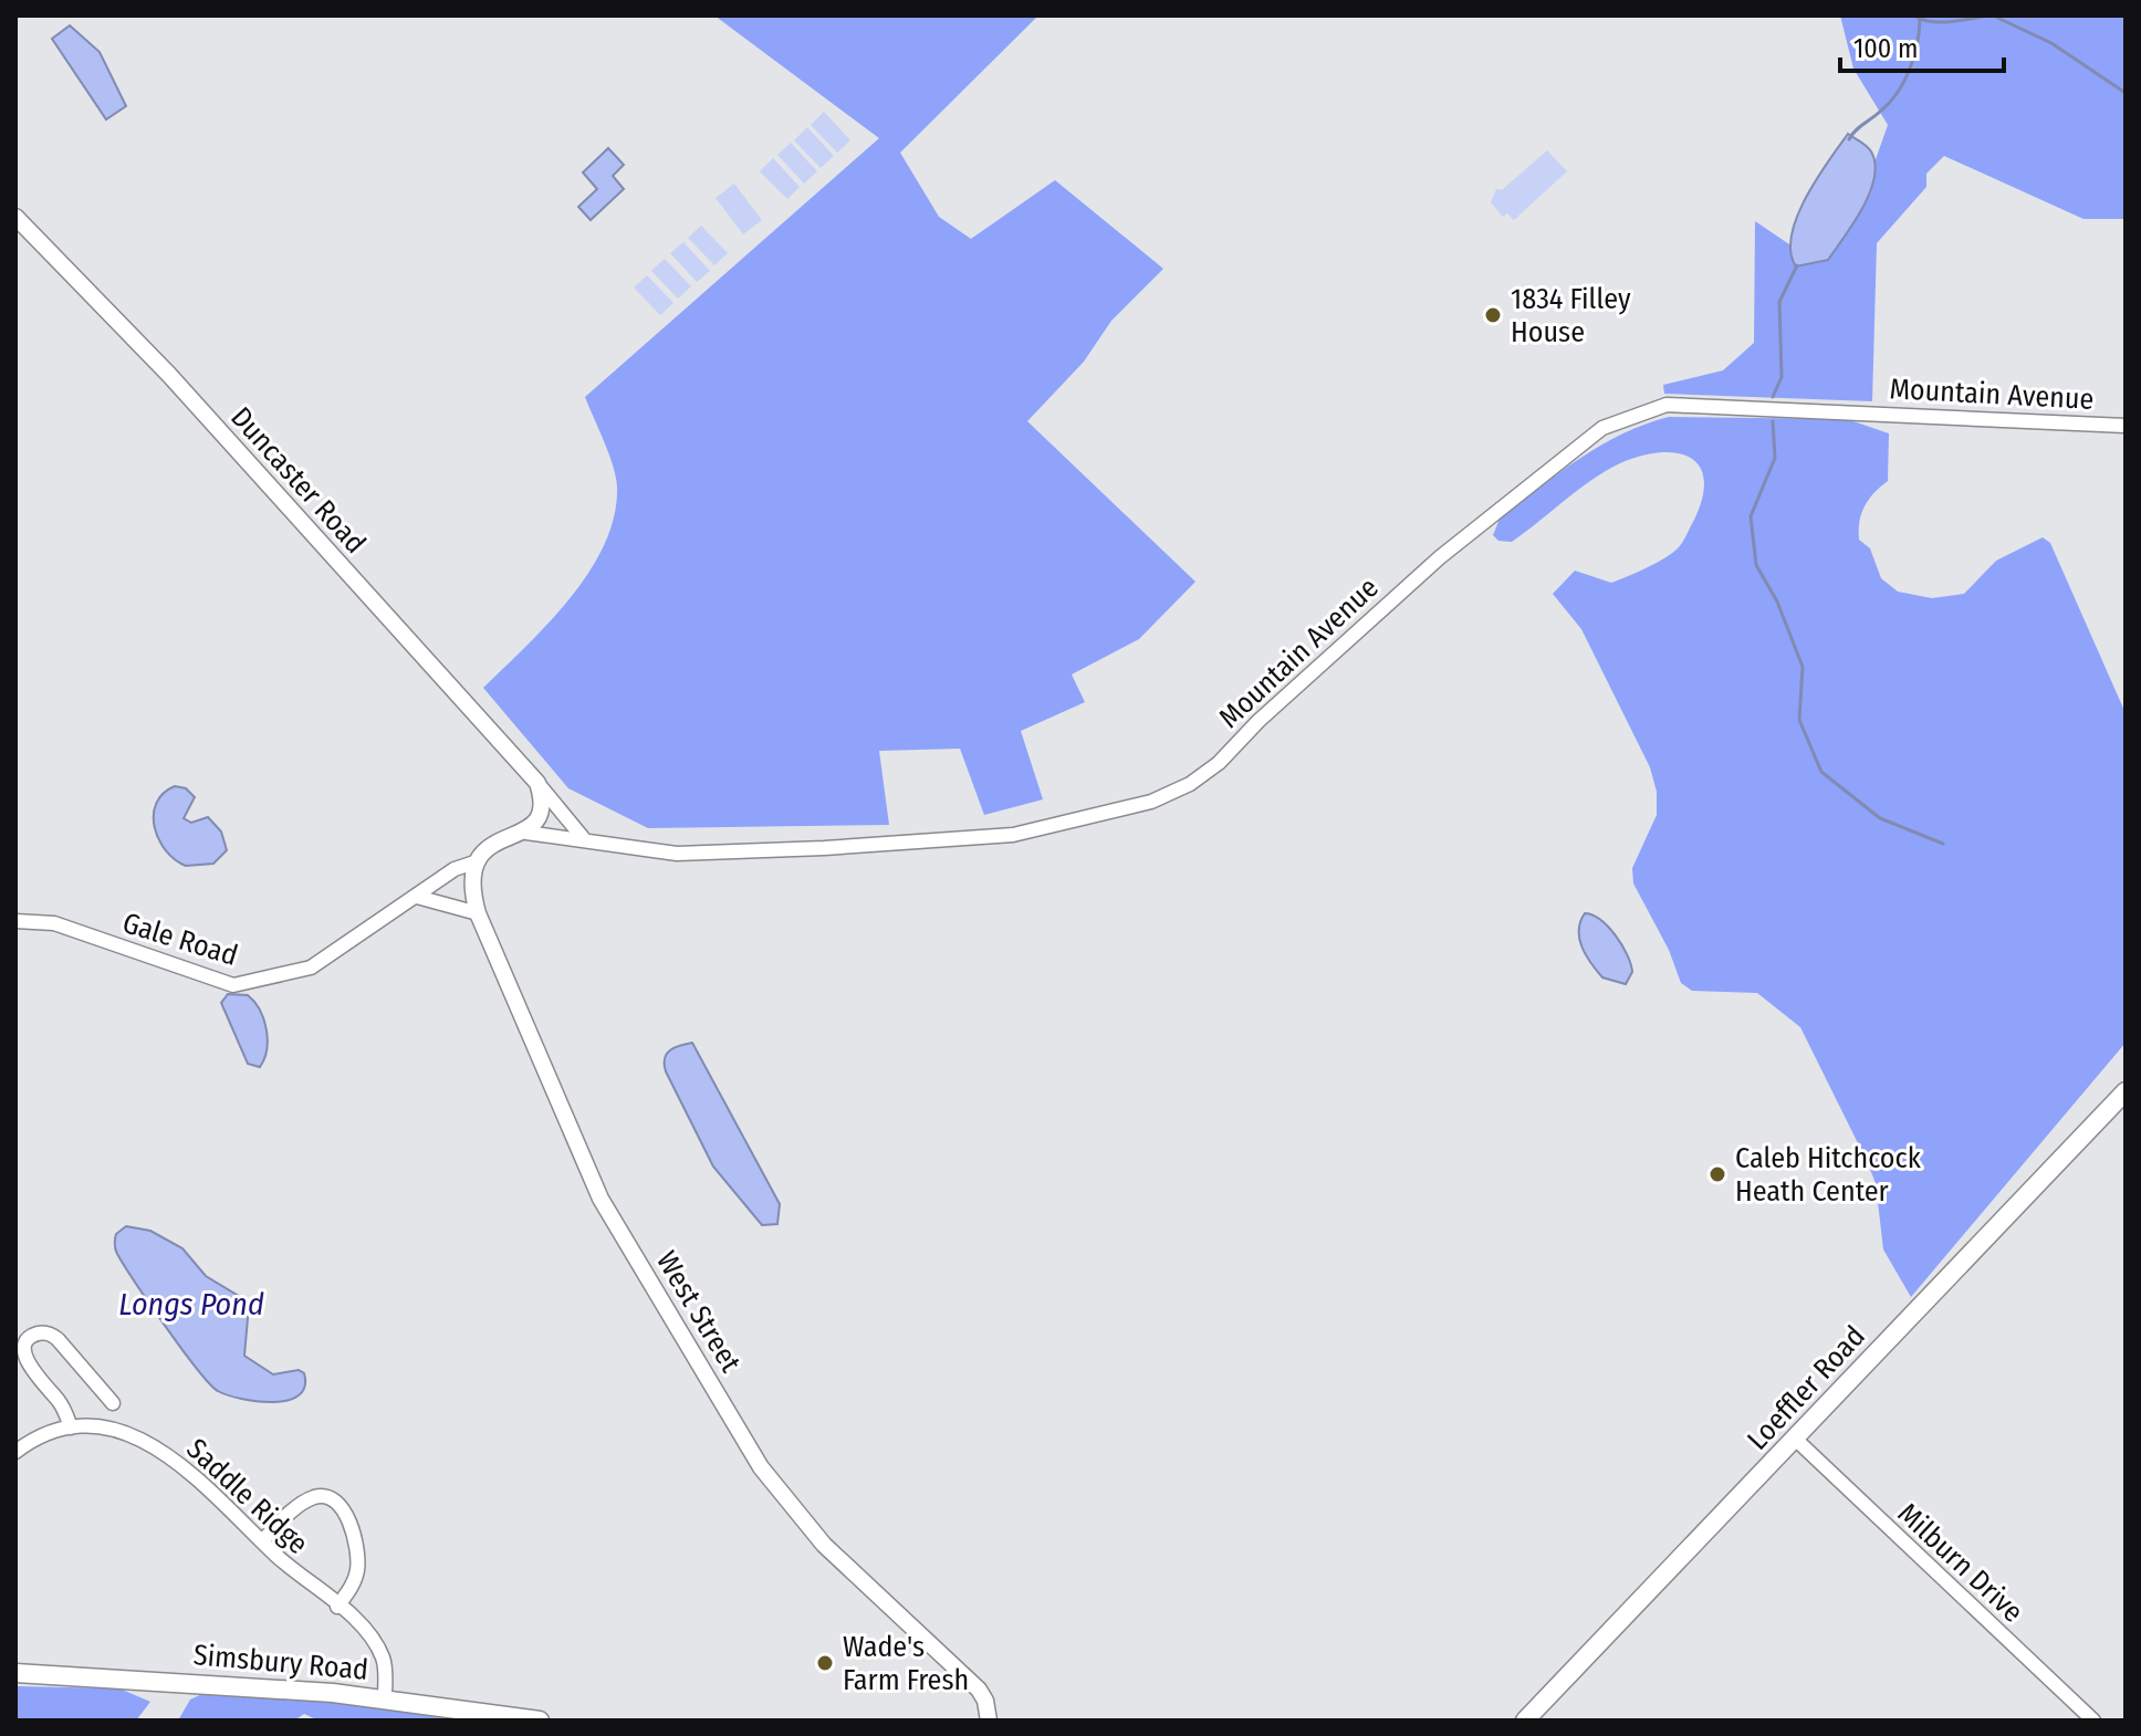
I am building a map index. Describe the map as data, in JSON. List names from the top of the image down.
{
  "streets": {
    "main road": ["Loeffler Road", "Simsbury Road"],
    "street": [
      "Mountain Avenue",
      "Duncaster Road",
      "Gale Road",
      "West Street",
      "Saddle Ridge",
      "Milburn Drive"
    ]
  },
  "crossings": [
    ["Mountain Avenue", "Duncaster Road"],
    ["Mountain Avenue", "Gale Road"],
    ["Mountain Avenue", "West Street"],
    ["Gale Road", "West Street"],
    ["Loeffler Road", "Milburn Drive"],
    ["Saddle Ridge", "Simsbury Road"]
  ],
  "water": ["Longs Pond"],
  "places": ["1834 Filley House", "Caleb Hitchcock Heath Center", "Wade's Farm Fresh"],
  "scale_bar": "100 m"
}
